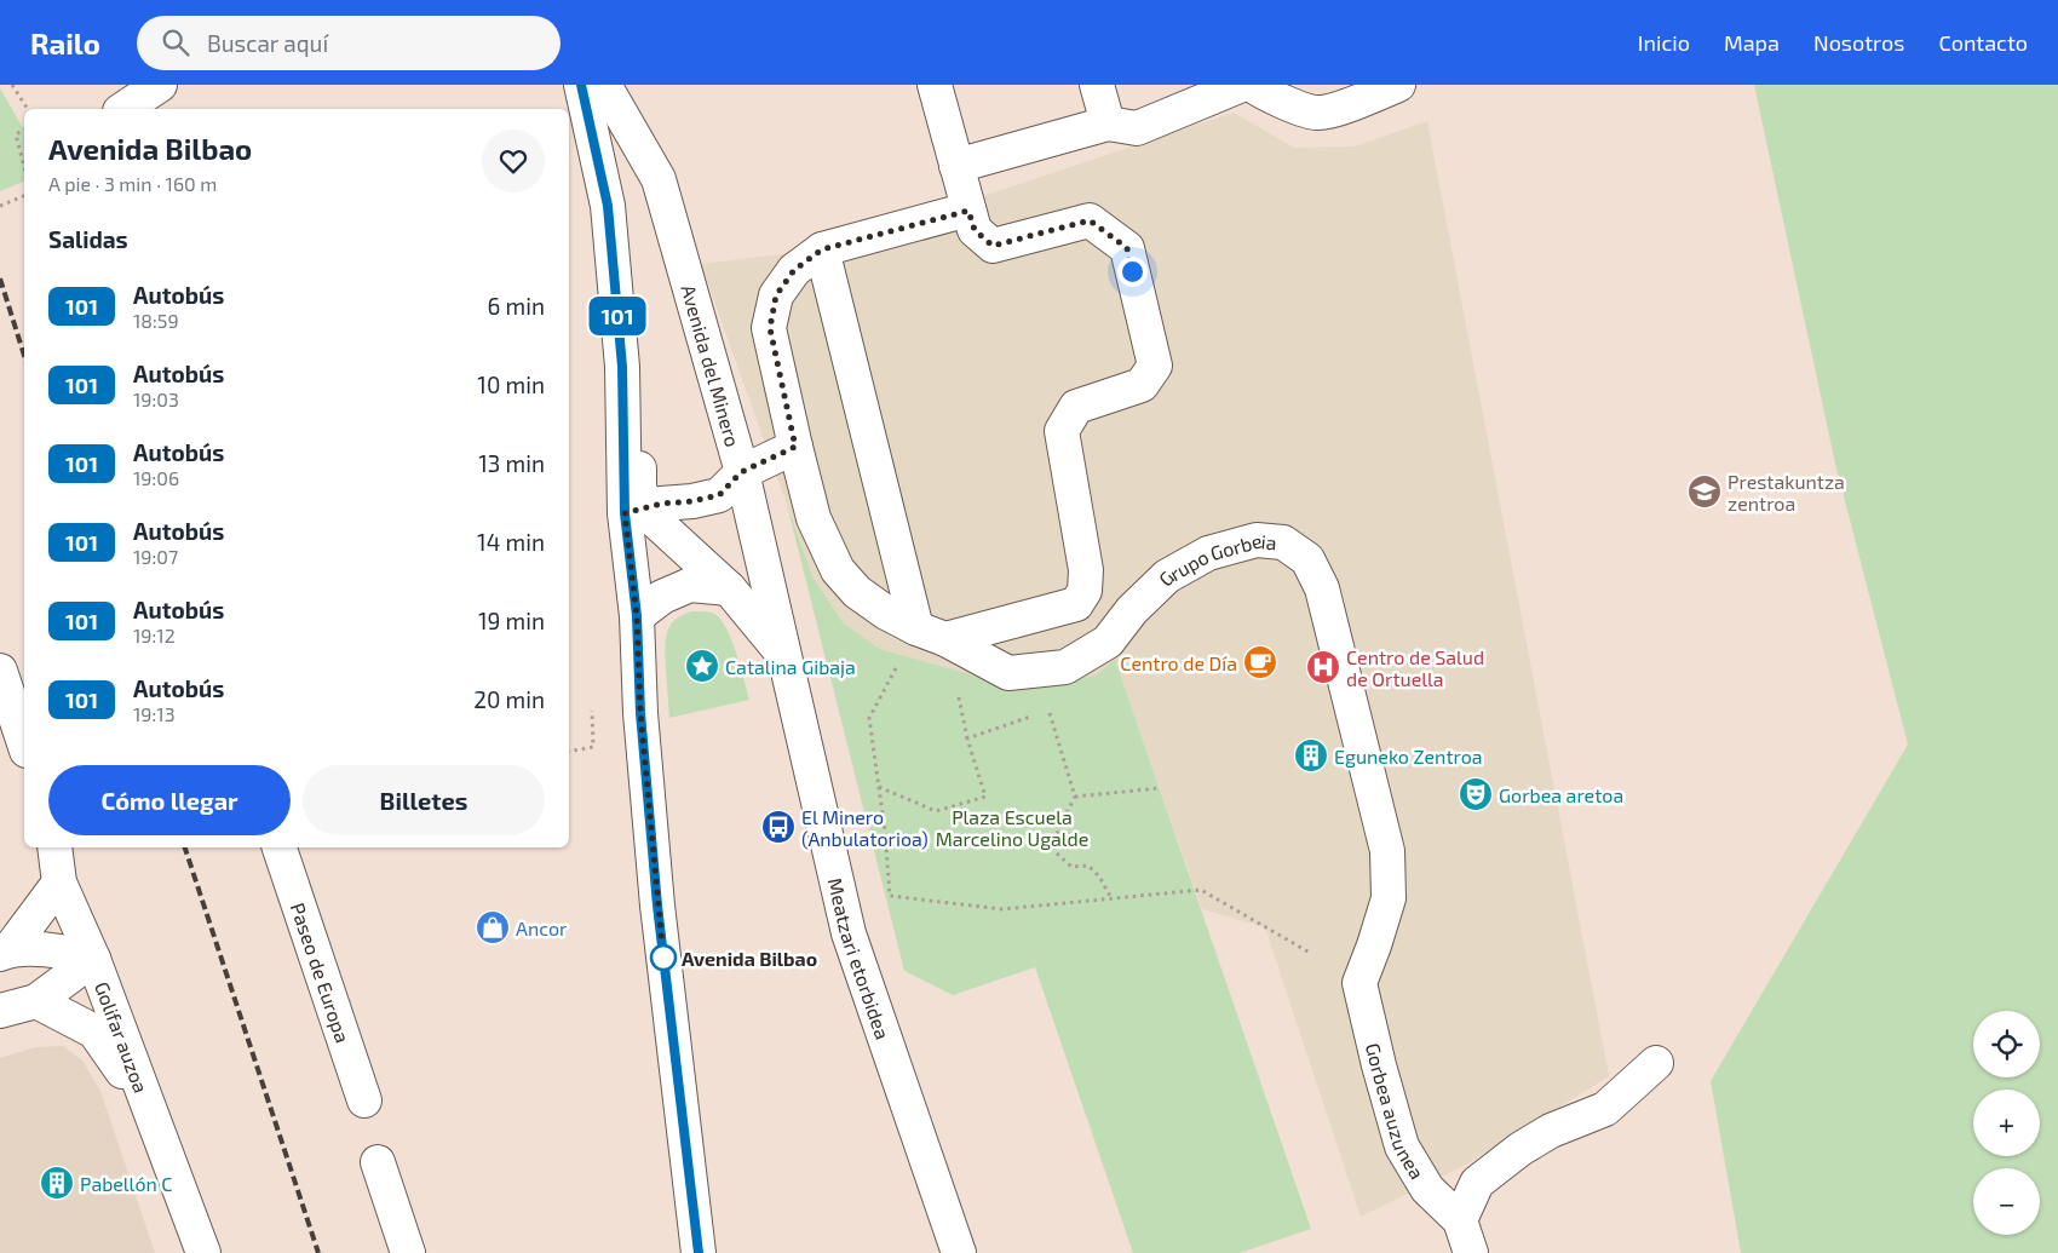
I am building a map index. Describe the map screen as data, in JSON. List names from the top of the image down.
{
  "streets": {
    "street": [
      "Avenida del Minero",
      "Grupo Gorbeia",
      "Meatzari etorbidea",
      "Paseo de Europa",
      "Golifar auzoa",
      "Gorbea auzunea"
    ]
  },
  "crossings": [
    ["Avenida del Minero", "Meatzari etorbidea"],
    ["Grupo Gorbeia", "Gorbea auzunea"]
  ],
  "parks": ["Plaza Escuela Marcelino Ugalde"],
  "places": {
    "school or university": ["Prestakuntza zentroa"],
    "cafe": ["Centro de Día"],
    "place": ["Catalina Gibaja"],
    "hospital": ["Centro de Salud de Ortuella"],
    "building": ["Eguneko Zentroa", "Pabellón C"],
    "theatre": ["Gorbea aretoa"],
    "bus stop": ["El Minero (Anbulatorioa)"],
    "shop": ["Ancor"],
    "other": ["Avenida Bilbao"]
  },
  "lines": ["bus line 101"],
  "page": {
    "header": "Railo",
    "search": "Buscar aquí",
    "nav": [
      "Inicio",
      "Mapa",
      "Nosotros",
      "Contacto"
    ],
    "on_map": "101",
    "heading": [
      ["Avenida Bilbao", "A pie · 3 min · 160 m"],
      "Salidas"
    ],
    "list": [
      {
        "mark": "101",
        "name": "Autobús",
        "note": "18:59",
        "value": "6 min"
      },
      {
        "mark": "101",
        "name": "Autobús",
        "note": "19:03",
        "value": "10 min"
      },
      {
        "mark": "101",
        "name": "Autobús",
        "note": "19:06",
        "value": "13 min"
      },
      {
        "mark": "101",
        "name": "Autobús",
        "note": "19:07",
        "value": "14 min"
      },
      {
        "mark": "101",
        "name": "Autobús",
        "note": "19:12",
        "value": "19 min"
      },
      {
        "mark": "101",
        "name": "Autobús",
        "note": "19:13",
        "value": "20 min"
      }
    ],
    "buttons": ["Cómo llegar", "Billetes"],
    "map_buttons": ["+", "−"]
  }
}
